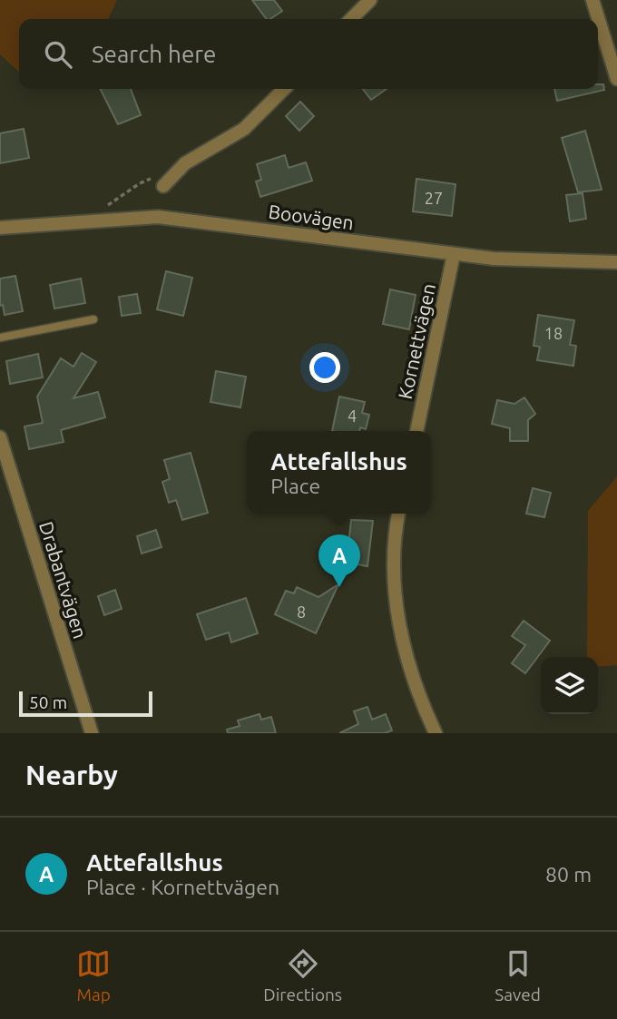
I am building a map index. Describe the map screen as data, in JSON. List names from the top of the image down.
{
  "streets": {
    "street": ["Boovägen", "Kornettvägen", "Drabantvägen"]
  },
  "crossings": [
    ["Boovägen", "Kornettvägen"]
  ],
  "house_numbers": [
    "27",
    "18",
    "4",
    "8"
  ],
  "scale_bar": "50 m",
  "page": {
    "search": "Search here",
    "popup": ["Attefallshus", "Place"],
    "pins": "A",
    "scale": "50 m",
    "heading": "Nearby",
    "list": [
      {
        "mark": "A",
        "name": "Attefallshus",
        "note": "Place · Kornettvägen",
        "value": "80 m"
      }
    ],
    "nav": ["Map", "Directions", "Saved"]
  }
}
